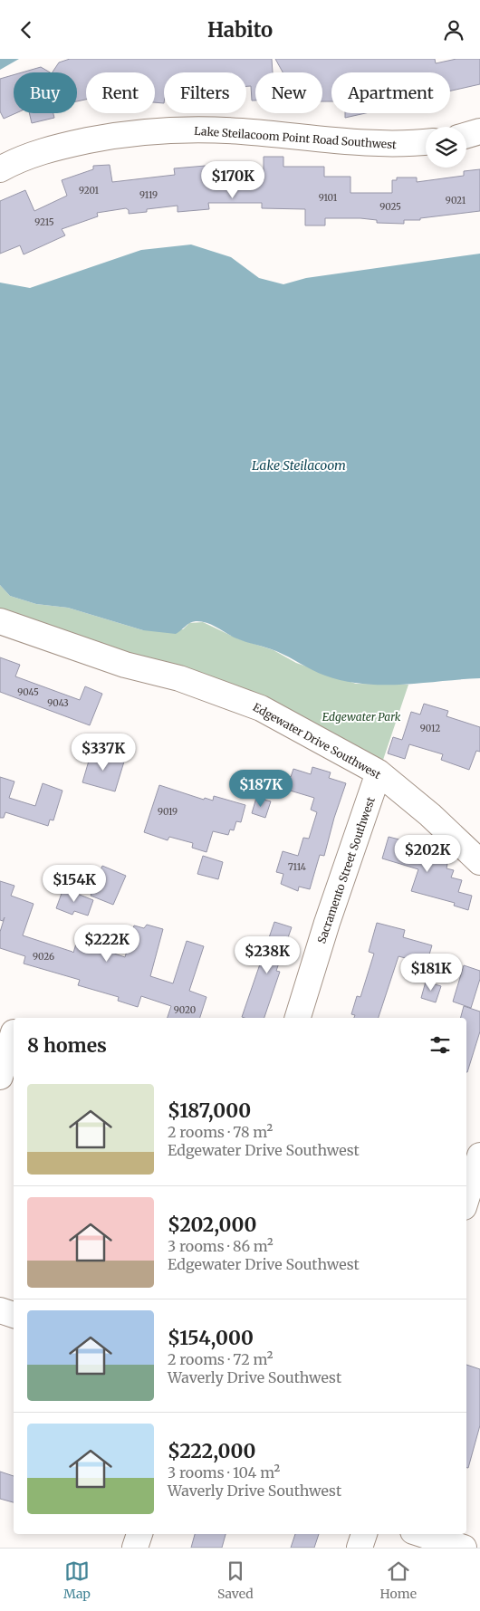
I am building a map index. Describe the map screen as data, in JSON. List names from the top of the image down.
{
  "streets": {
    "street": ["Lake Steilacoom Point Road Southwest", "Edgewater Drive Southwest", "Sacramento Street Southwest"]
  },
  "crossings": [
    ["Edgewater Drive Southwest", "Sacramento Street Southwest"]
  ],
  "water": ["Lake Steilacoom"],
  "parks": ["Edgewater Park"],
  "house_numbers": [
    "9201",
    "9119",
    "9101",
    "9021",
    "9025",
    "9215",
    "9045",
    "9043",
    "9012",
    "9019",
    "7114",
    "9026",
    "9020"
  ],
  "page": {
    "header": "Habito",
    "chip": [
      "Buy",
      "Rent",
      "Filters",
      "New",
      "Apartment"
    ],
    "price": [
      "$170K",
      "$337K",
      "$187K",
      "$202K",
      "$154K",
      "$222K",
      "$238K",
      "$181K"
    ],
    "heading": "8 homes",
    "list": [
      {
        "name": "$187,000",
        "note": "2 rooms · 78 m² · Edgewater Drive Southwest"
      },
      {
        "name": "$202,000",
        "note": "3 rooms · 86 m² · Edgewater Drive Southwest"
      },
      {
        "name": "$154,000",
        "note": "2 rooms · 72 m² · Waverly Drive Southwest"
      },
      {
        "name": "$222,000",
        "note": "3 rooms · 104 m² · Waverly Drive Southwest"
      }
    ],
    "tabs": ["Map", "Saved", "Home"]
  }
}
